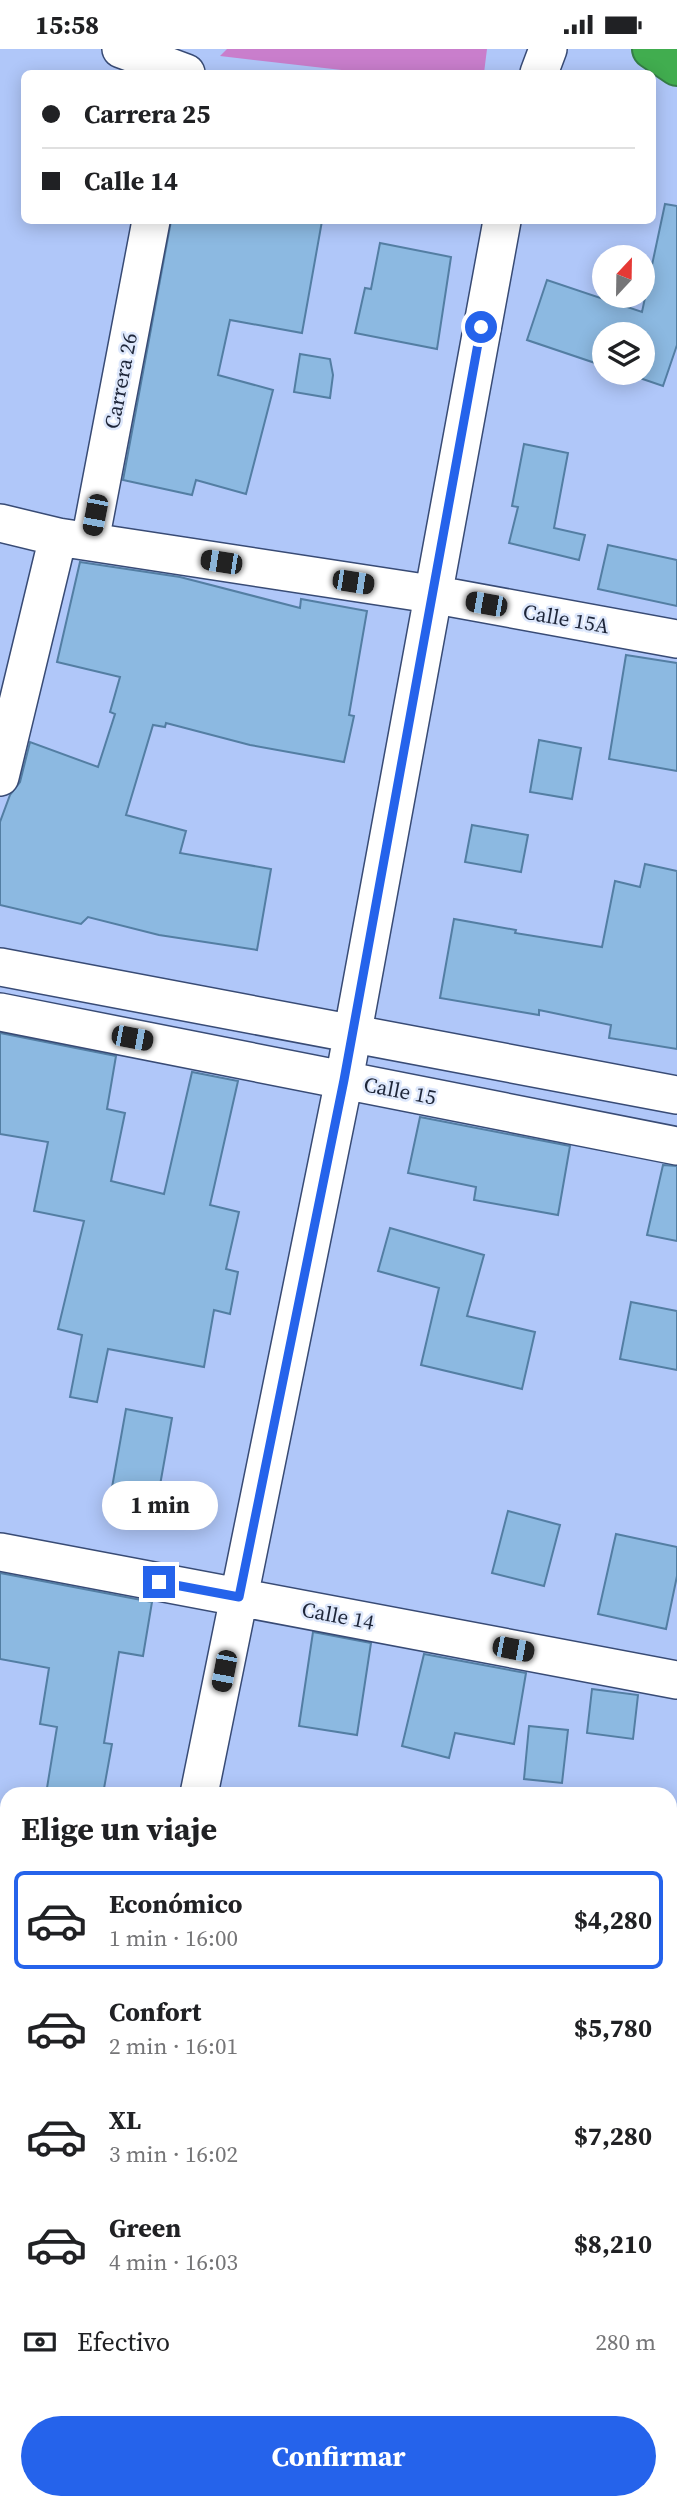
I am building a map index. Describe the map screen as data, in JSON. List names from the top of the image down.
{
  "streets": {
    "street": [
      "Carrera 26",
      "Calle 15A",
      "Calle 15",
      "Calle 14"
    ]
  },
  "crossings": [
    ["Carrera 26", "Calle 15A"]
  ],
  "north": "top",
  "page": {
    "status": "15:58",
    "banner": ["Carrera 25", "Calle 14"],
    "bubble": "1 min",
    "heading": "Elige un viaje",
    "list": [
      {
        "name": "Económico",
        "note": "1 min · 16:00",
        "value": "$4,280"
      },
      {
        "name": "Confort",
        "note": "2 min · 16:01",
        "value": "$5,780"
      },
      {
        "name": "XL",
        "note": "3 min · 16:02",
        "value": "$7,280"
      },
      {
        "name": "Green",
        "note": "4 min · 16:03",
        "value": "$8,210"
      }
    ],
    "pay": ["Efectivo", "280 m"],
    "buttons": "Confirmar"
  }
}
